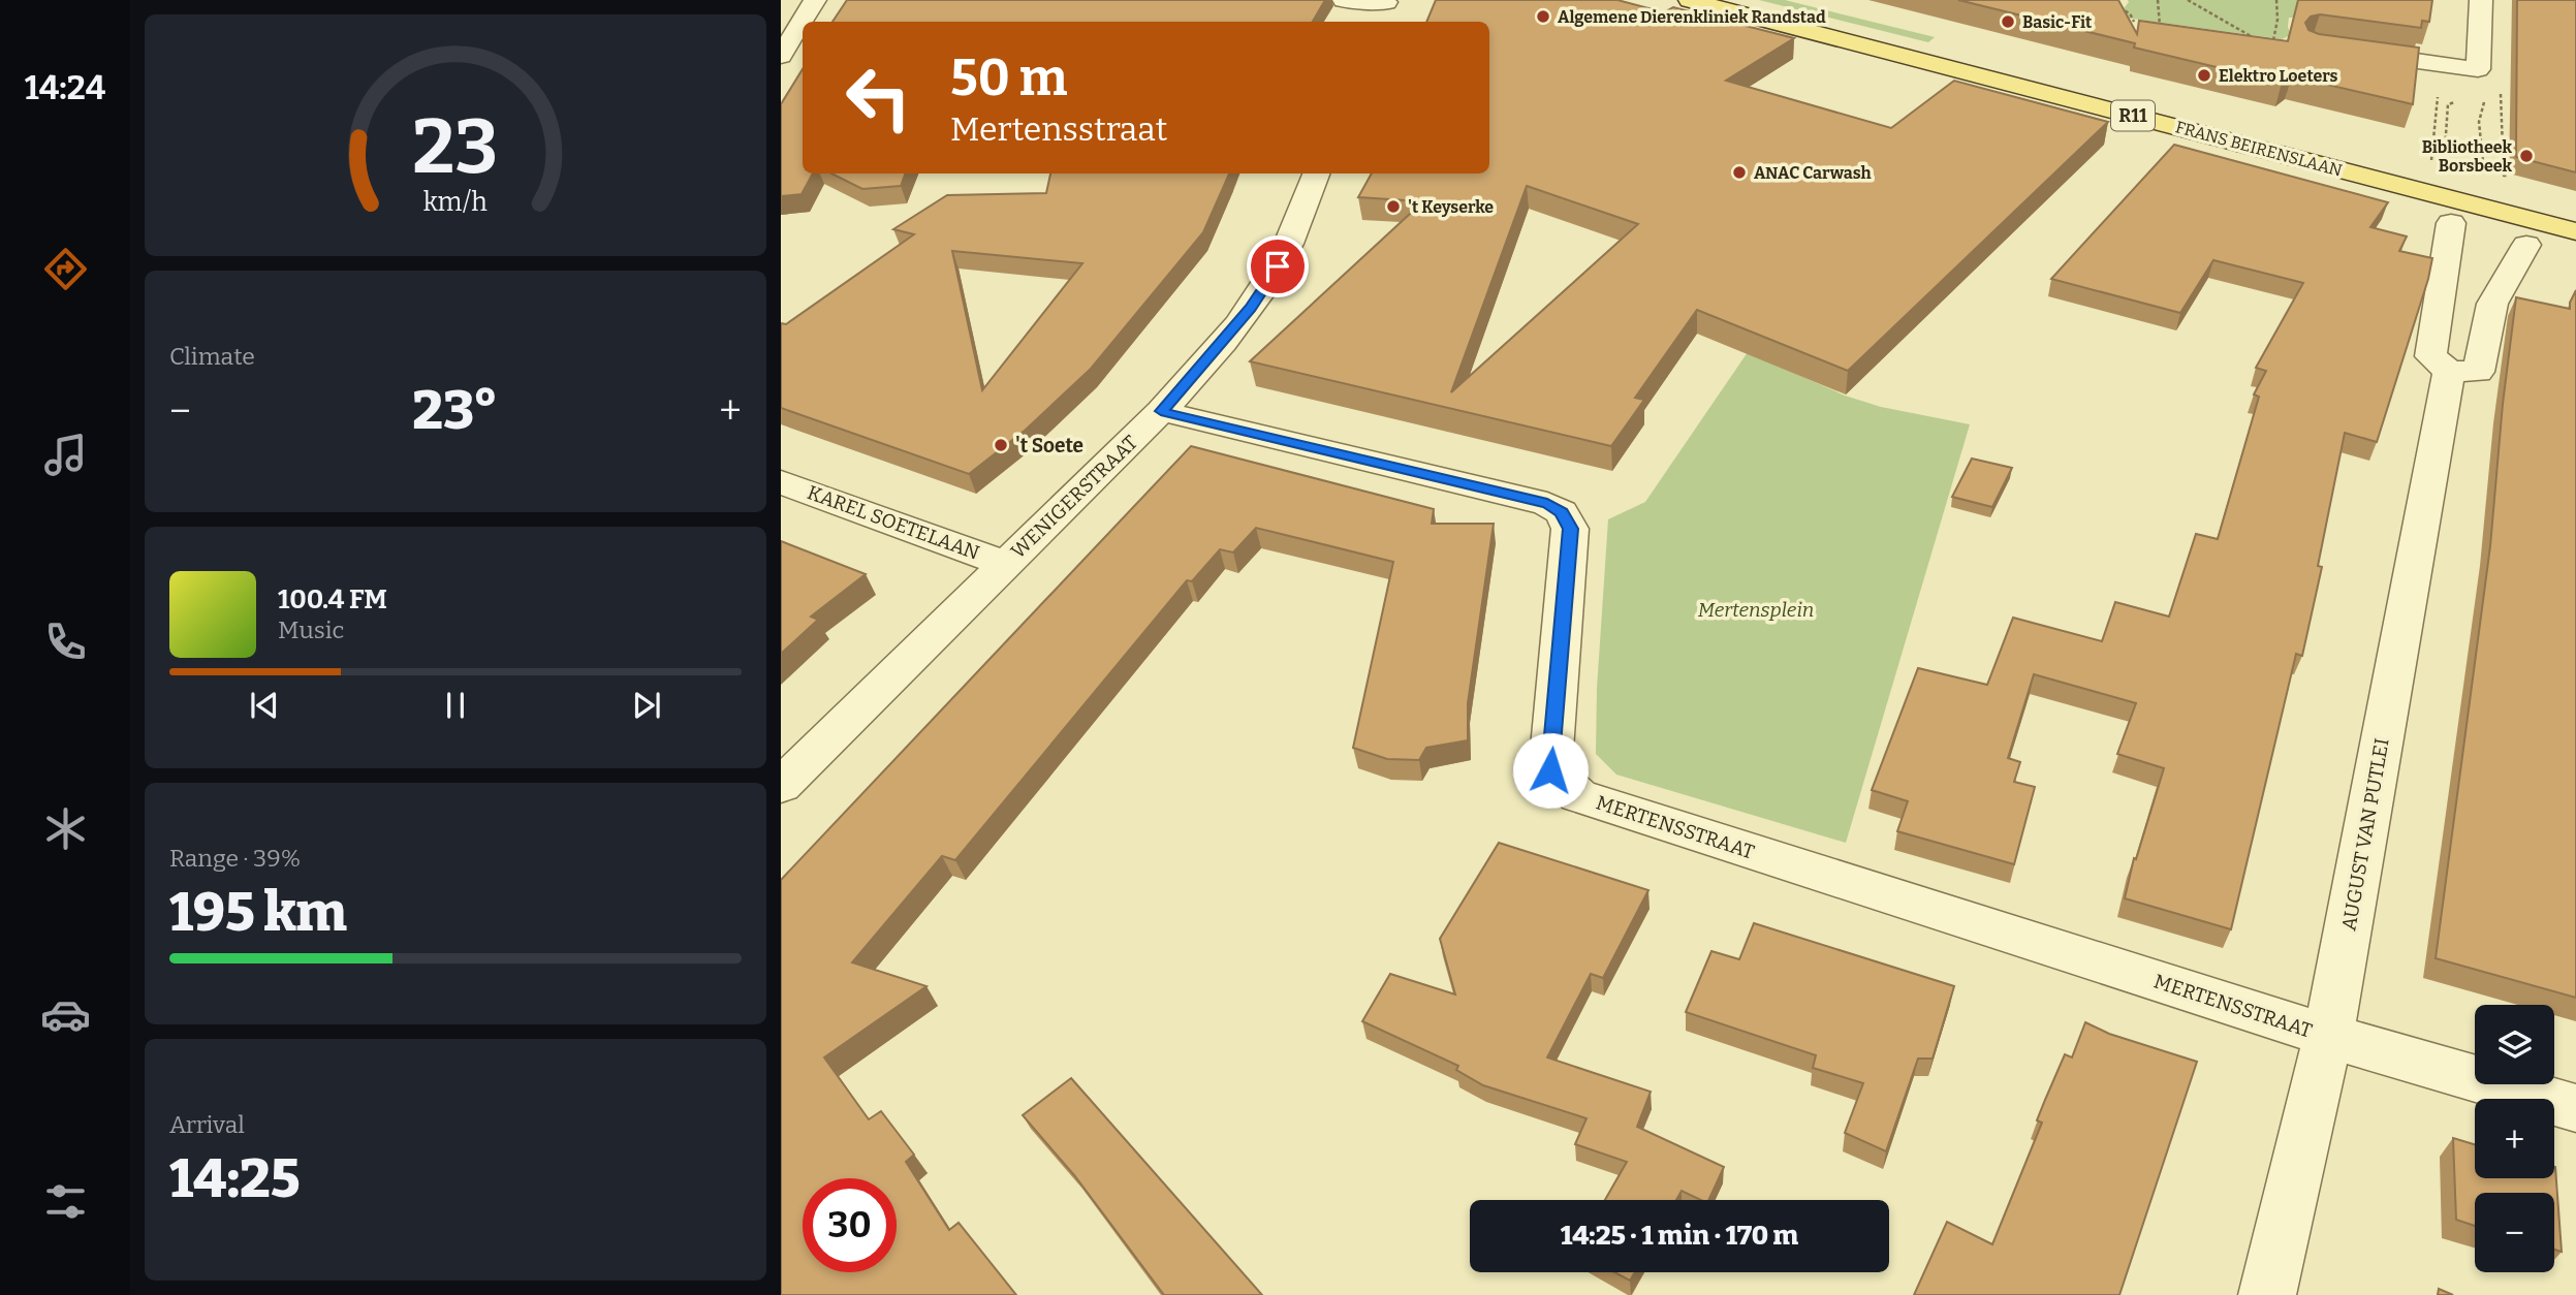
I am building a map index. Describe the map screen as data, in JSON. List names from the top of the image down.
{
  "streets": {
    "main road": ["R11", "FRANS BEIRENSLAAN"],
    "street": [
      "WENIGERSTRAAT",
      "KAREL SOETELAAN",
      "MERTENSSTRAAT",
      "AUGUST VAN PUTLEI"
    ]
  },
  "crossings": [
    ["WENIGERSTRAAT", "KAREL SOETELAAN"],
    ["WENIGERSTRAAT", "MERTENSSTRAAT"],
    ["MERTENSSTRAAT", "AUGUST VAN PUTLEI"]
  ],
  "parks": ["Mertensplein"],
  "places": [
    "Algemene Dierenkliniek Randstad",
    "Basic-Fit",
    "Elektro Loeters",
    "Bibliotheek Borsbeek",
    "ANAC Carwash",
    "'t Keyserke",
    "'t Soete"
  ],
  "page": {
    "tabs": "14:24",
    "turn": ["50 m", "Mertensstraat"],
    "tile": [
      "Climate",
      ["Range · 39%", "195 km"],
      ["Arrival", "14:25"]
    ],
    "heat": ["−", "23°", "+"],
    "song": ["100.4 FM", "Music"],
    "map_buttons": ["+", "−"],
    "limit": "30",
    "trip": "14:25 · 1 min · 170 m",
    "gauge": ["23", "km/h"]
  }
}
